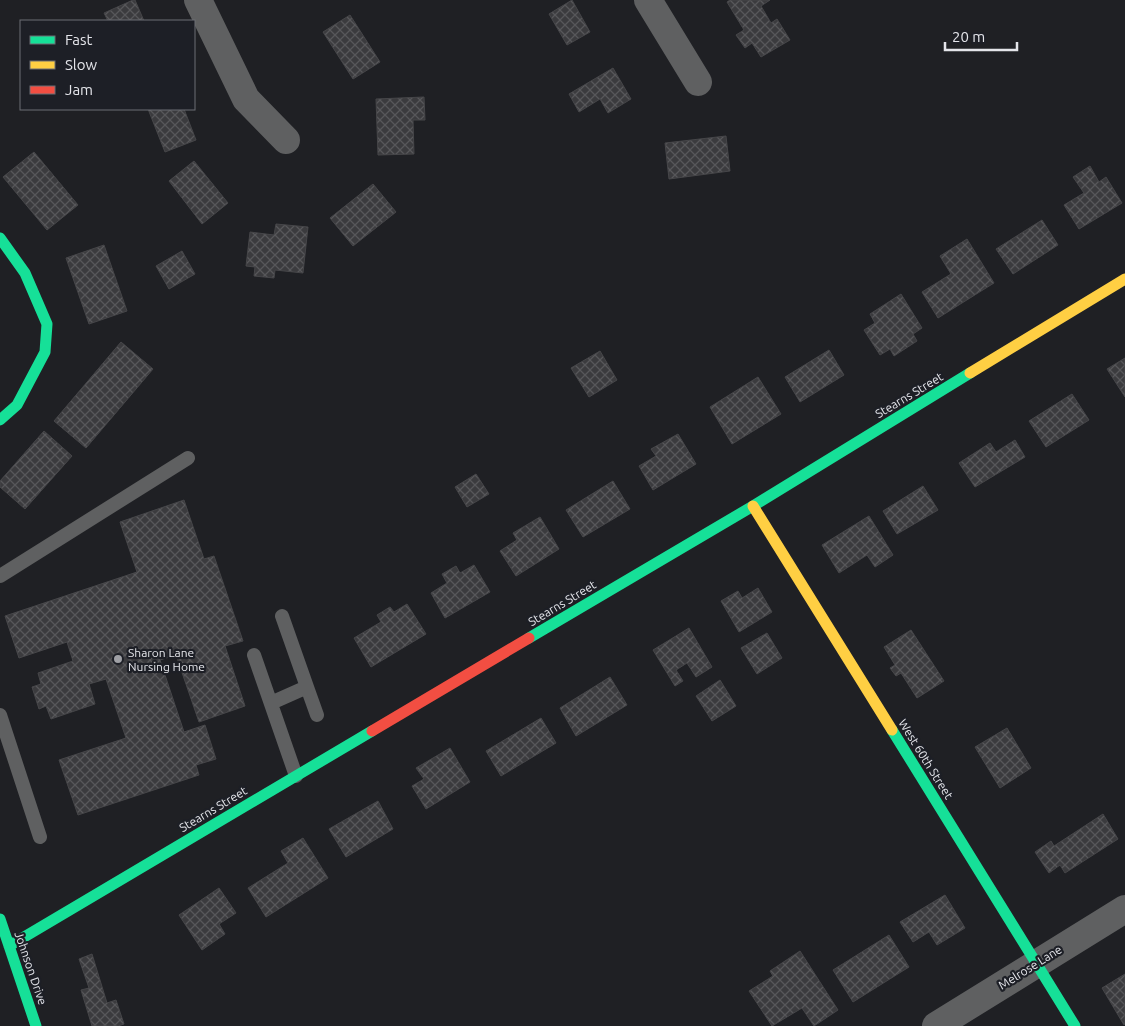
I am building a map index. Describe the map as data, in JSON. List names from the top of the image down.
{
  "streets": {
    "street": [
      "Stearns Street",
      "West 60th Street",
      "Melrose Lane",
      "Johnson Drive"
    ]
  },
  "crossings": [
    ["Stearns Street", "West 60th Street"],
    ["Stearns Street", "Johnson Drive"],
    ["West 60th Street", "Melrose Lane"]
  ],
  "places": ["Sharon Lane Nursing Home"],
  "legend": ["Fast", "Slow", "Jam"],
  "scale_bar": "20 m"
}
